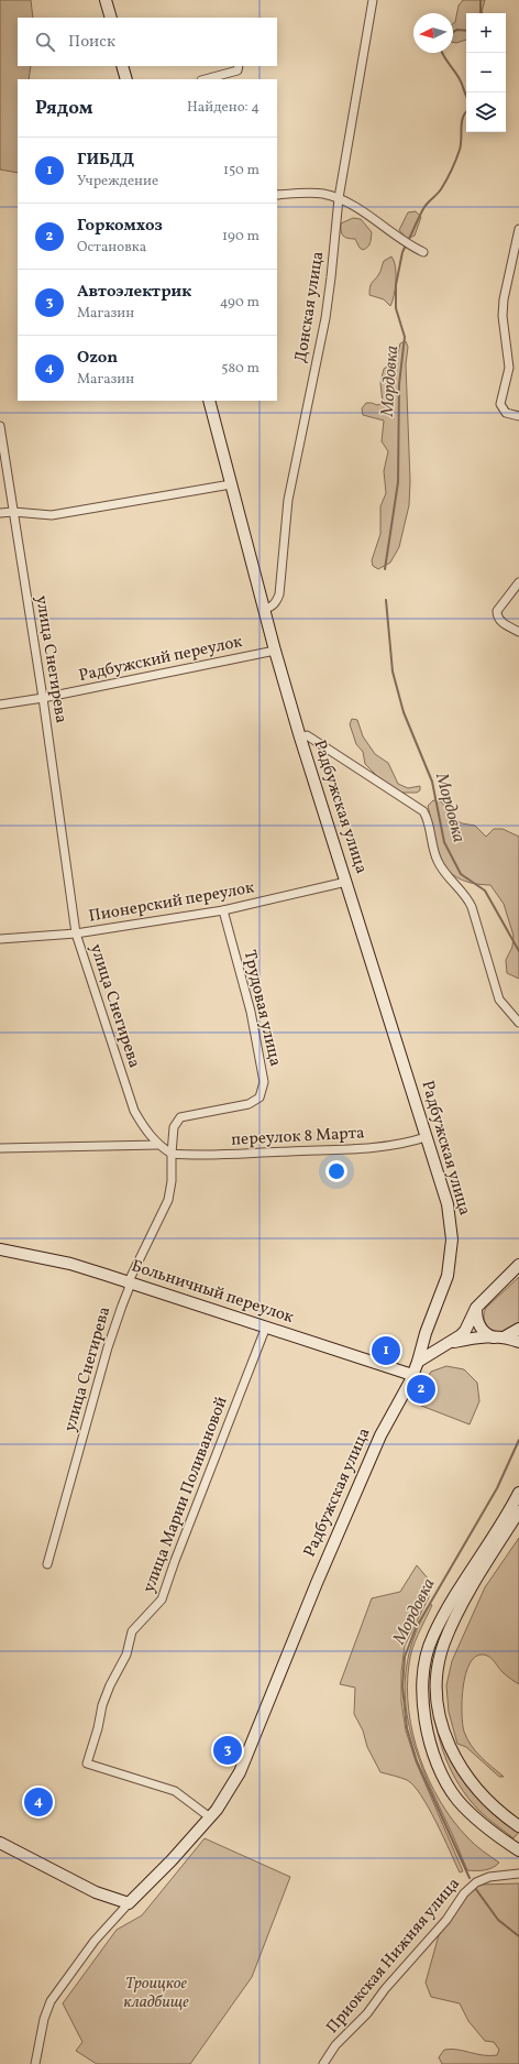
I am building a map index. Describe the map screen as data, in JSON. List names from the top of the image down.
{
  "streets": {
    "main road": ["Радбужская улица", "Больничный переулок"],
    "street": [
      "Донская улица",
      "улица Снегирева",
      "Радбужский переулок",
      "Пионерский переулок",
      "Трудовая улица",
      "переулок 8 Марта",
      "улица Марии Поливановой",
      "Приокская Нижняя улица"
    ]
  },
  "crossings": [
    ["Донская улица", "Радбужская улица"],
    ["улица Снегирева", "Радбужский переулок"],
    ["улица Снегирева", "Пионерский переулок"],
    ["улица Снегирева", "Трудовая улица"],
    ["улица Снегирева", "переулок 8 Марта"],
    ["улица Снегирева", "Больничный переулок"],
    ["Радбужский переулок", "Радбужская улица"],
    ["Радбужская улица", "Пионерский переулок"],
    ["Радбужская улица", "переулок 8 Марта"],
    ["Радбужская улица", "Больничный переулок"],
    ["Радбужская улица", "улица Марии Поливановой"],
    ["Пионерский переулок", "Трудовая улица"],
    ["Трудовая улица", "переулок 8 Марта"],
    ["Больничный переулок", "улица Марии Поливановой"]
  ],
  "water": ["Мордовка"],
  "parks": ["Троицкое кладбище"],
  "north": "left",
  "page": {
    "map_buttons": ["+", "−"],
    "search": "Поиск",
    "heading": ["Рядом", "Найдено: 4"],
    "list": [
      {
        "mark": "1",
        "name": "ГИБДД",
        "note": "Учреждение",
        "value": "150 m"
      },
      {
        "mark": "2",
        "name": "Горкомхоз",
        "note": "Остановка",
        "value": "190 m"
      },
      {
        "mark": "3",
        "name": "Автоэлектрик",
        "note": "Магазин",
        "value": "490 m"
      },
      {
        "mark": "4",
        "name": "Ozon",
        "note": "Магазин",
        "value": "580 m"
      }
    ],
    "pins": [
      "1",
      "2",
      "3",
      "4"
    ]
  }
}
